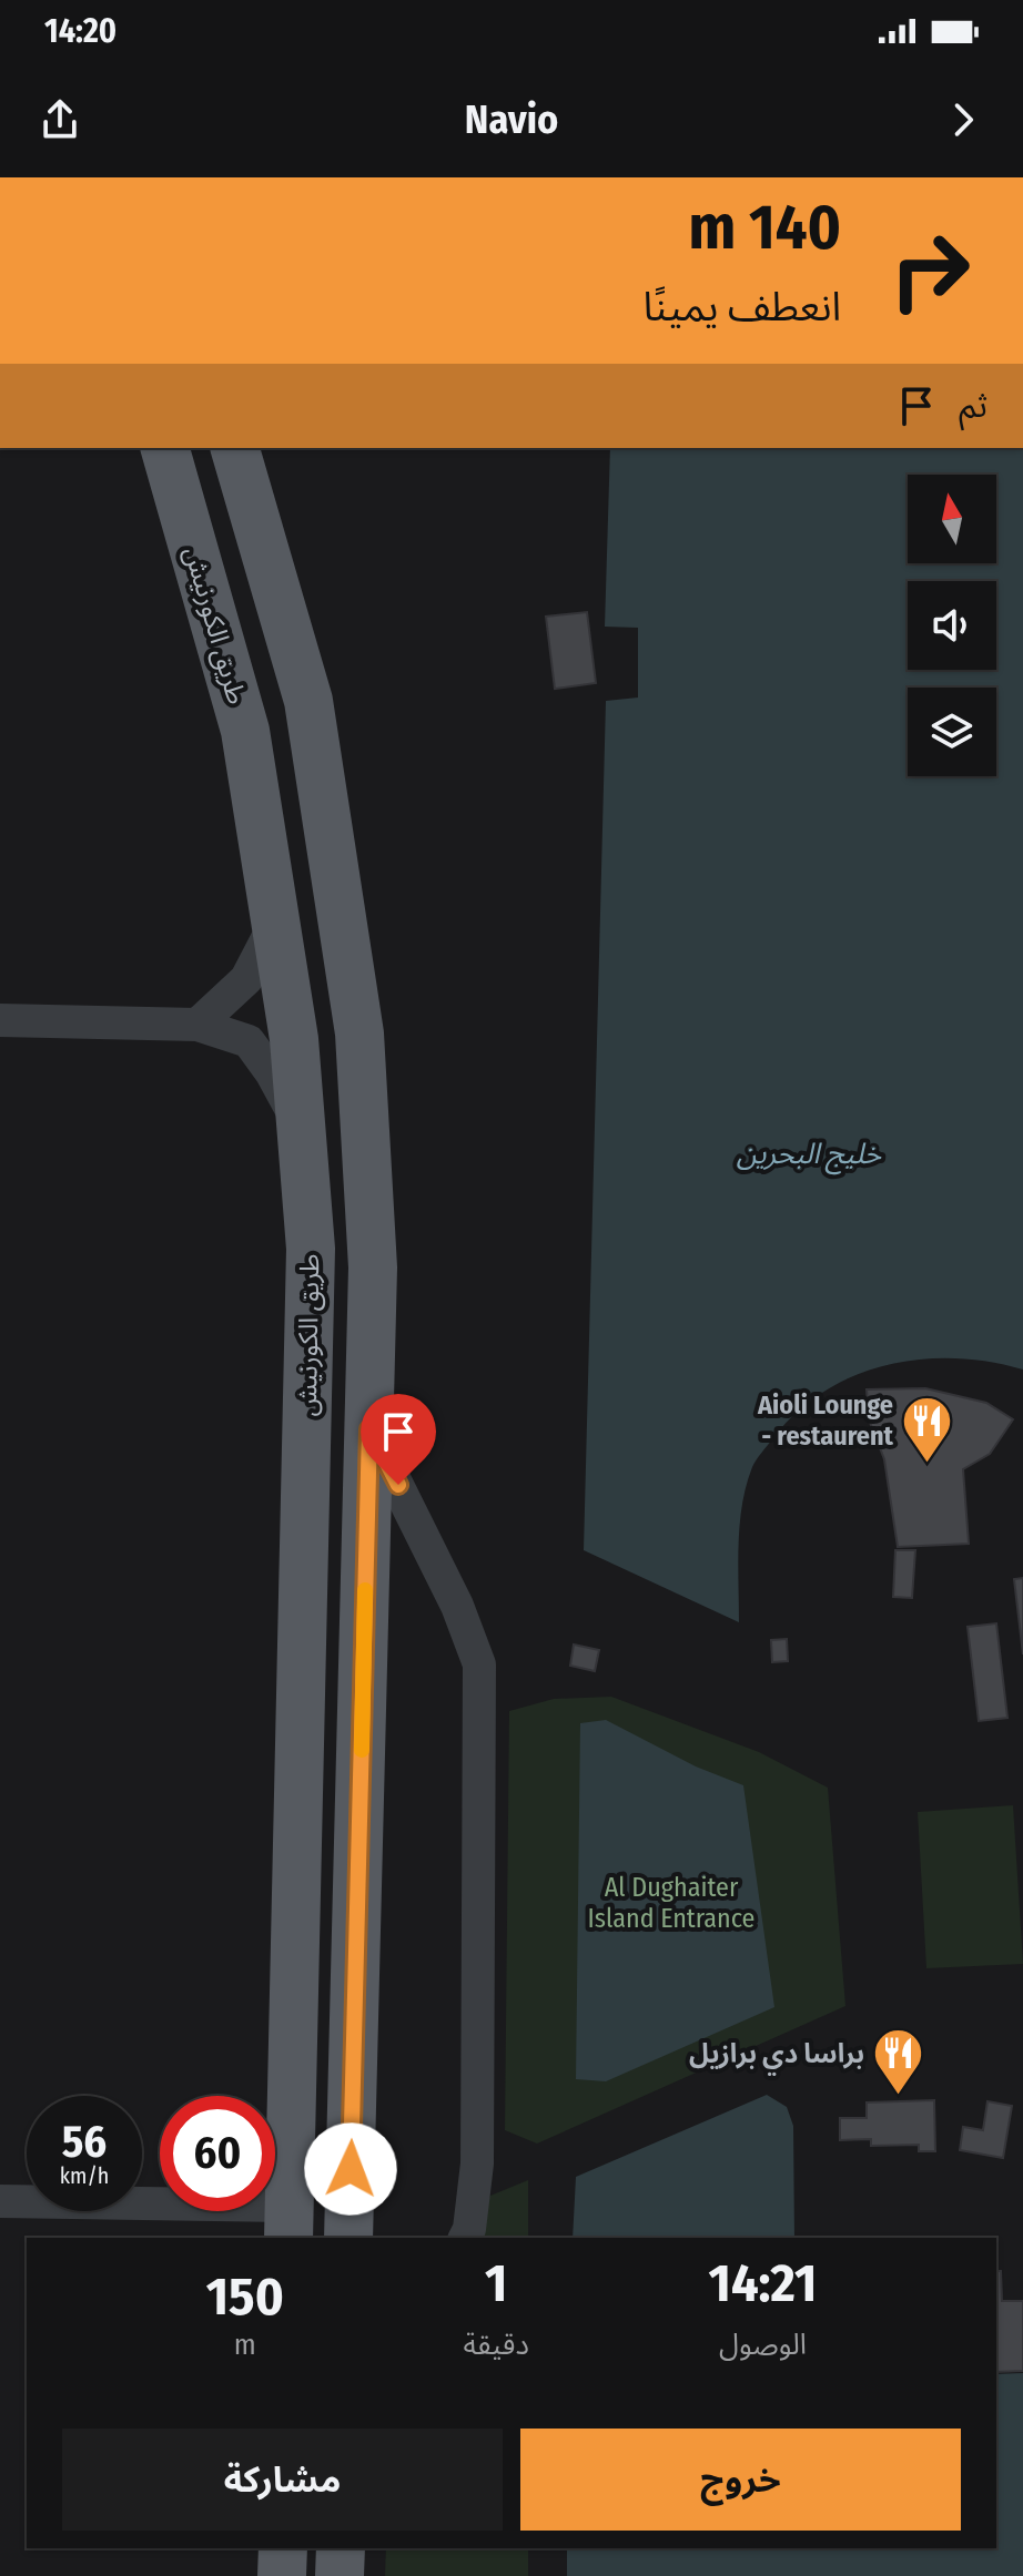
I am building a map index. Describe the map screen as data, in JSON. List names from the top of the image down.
{
  "streets": {
    "main road": ["طريق الكورنيش"]
  },
  "water": ["خليج البحرين"],
  "parks": ["Al Dughaiter Island Entrance"],
  "places": {
    "restaurant": ["Aioli Lounge - restaurent", "براسا دي برازيل"]
  },
  "north": "top",
  "page": {
    "status": "14:20",
    "header": "Navio",
    "turn": ["140 m", "انعطف يمينًا"],
    "then": "ثم",
    "speed": "56 km/h",
    "limit": "60",
    "eta": [
      "14:21",
      "الوصول",
      "1",
      "دقيقة",
      "150",
      "m"
    ],
    "buttons": ["خروج", "مشاركة"]
  }
}
